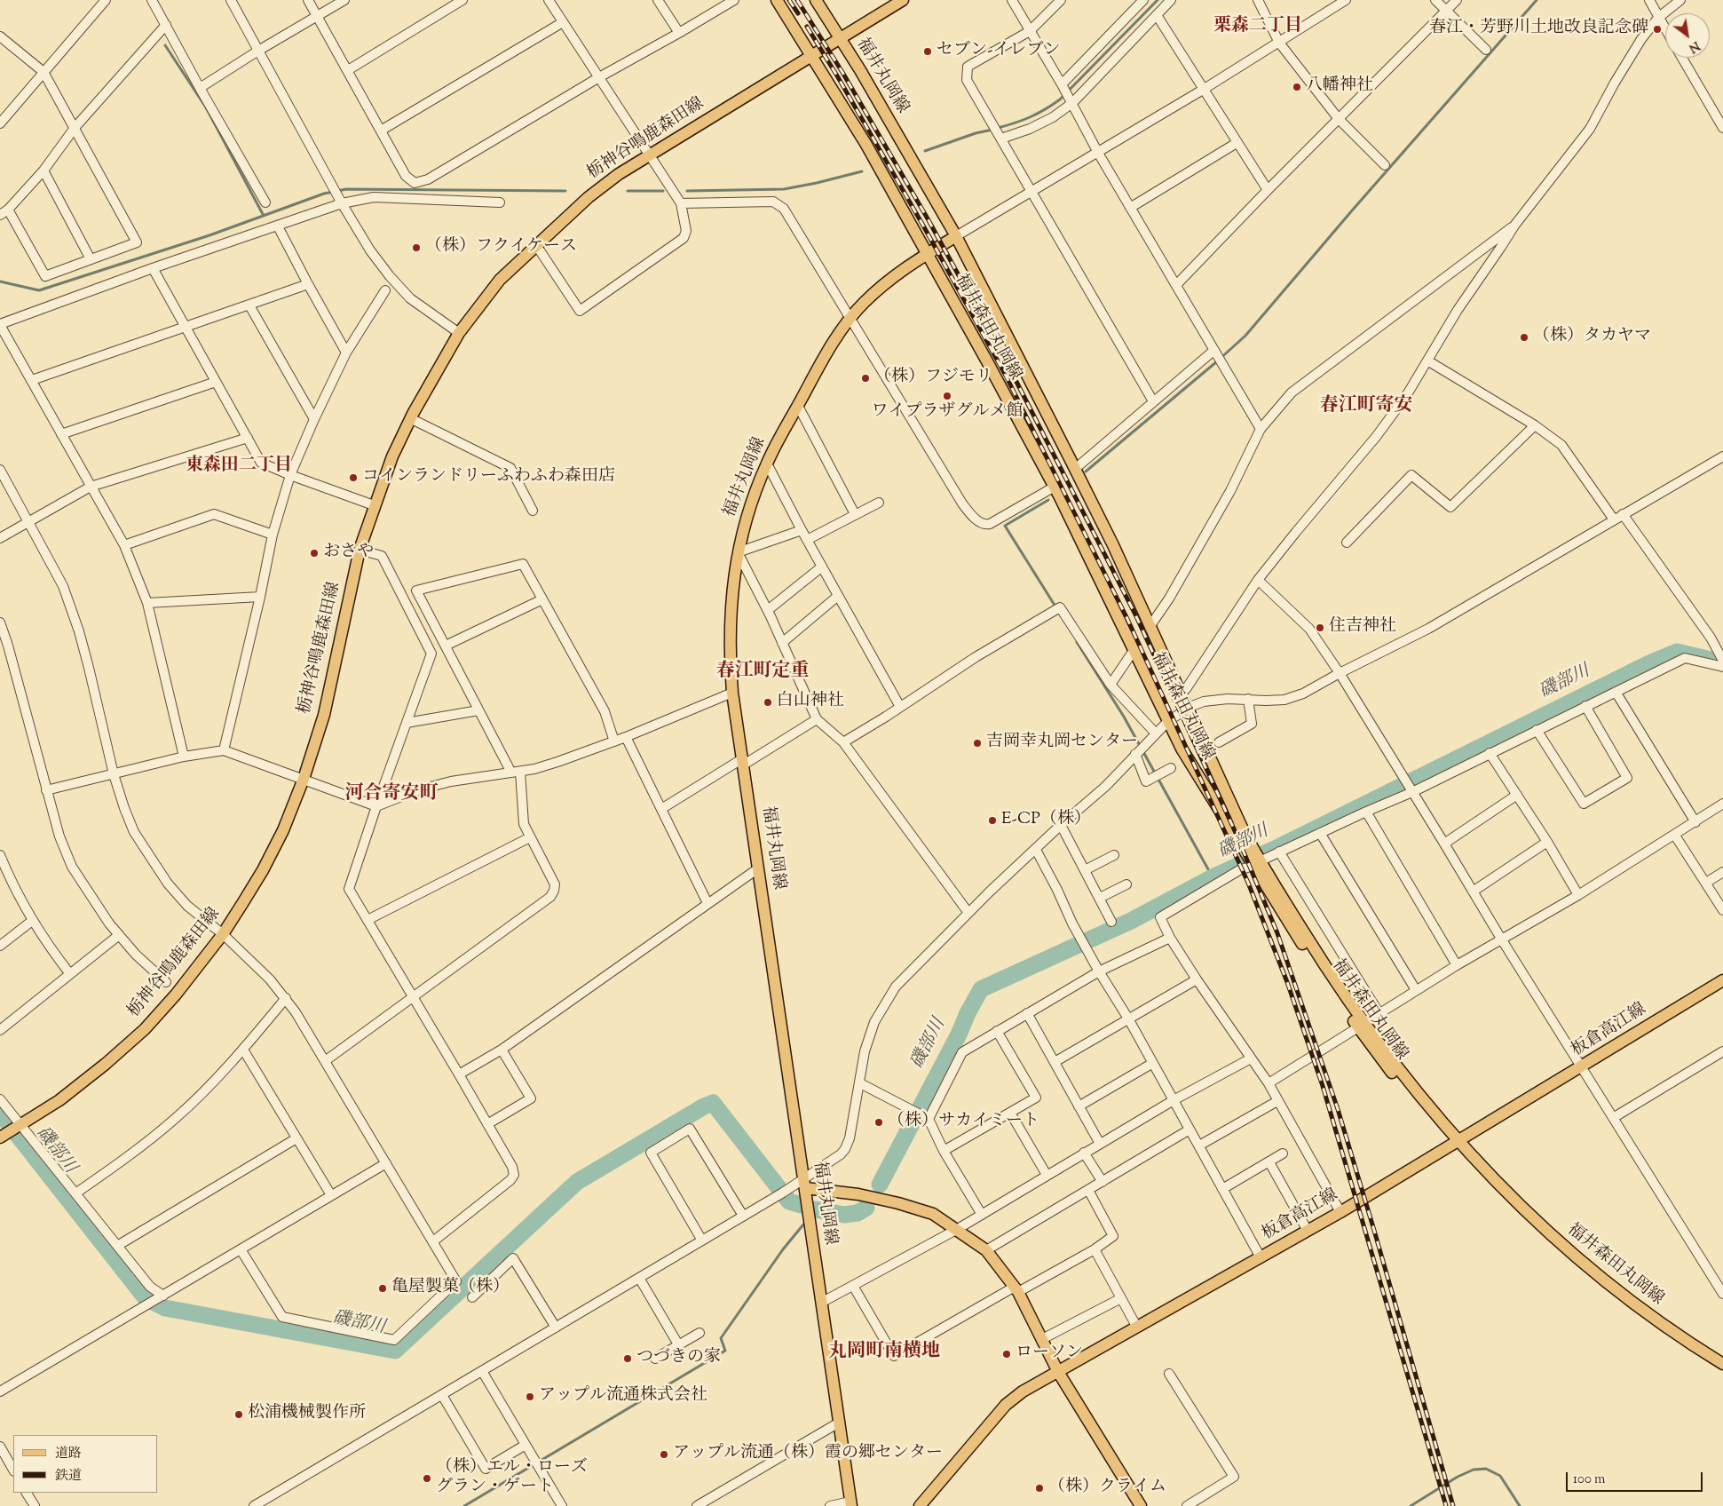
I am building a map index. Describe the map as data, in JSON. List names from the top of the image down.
{
  "streets": {
    "main road": [
      "福井丸岡線",
      "栃神谷鳴鹿森田線",
      "福井森田丸岡線",
      "板倉高江線"
    ]
  },
  "crossings": [
    ["福井丸岡線", "栃神谷鳴鹿森田線"],
    ["福井丸岡線", "福井森田丸岡線"],
    ["福井森田丸岡線", "板倉高江線"]
  ],
  "districts": [
    "栗森二丁目",
    "春江町寄安",
    "東森田二丁目",
    "春江町定重",
    "河合寄安町",
    "丸岡町南横地"
  ],
  "water": ["磯部川"],
  "places": [
    "春江・芳野川土地改良記念碑",
    "セブン-イレブン",
    "八幡神社",
    "（株）フクイケース",
    "（株）タカヤマ",
    "（株）フジモリ",
    "ワイプラザグルメ館",
    "コインランドリーふわふわ森田店",
    "おさや",
    "住吉神社",
    "白山神社",
    "吉岡幸丸岡センター",
    "E-CP（株）",
    "（株）サカイミート",
    "亀屋製菓（株）",
    "ローソン",
    "つづきの家",
    "アップル流通株式会社",
    "松浦機械製作所",
    "アップル流通（株）霞の郷センター",
    "（株）エル・ローズ グラン・ゲート",
    "（株）クライム"
  ],
  "legend": ["道路", "鉄道"],
  "scale_bar": "100 m",
  "north": "bottom right"
}
